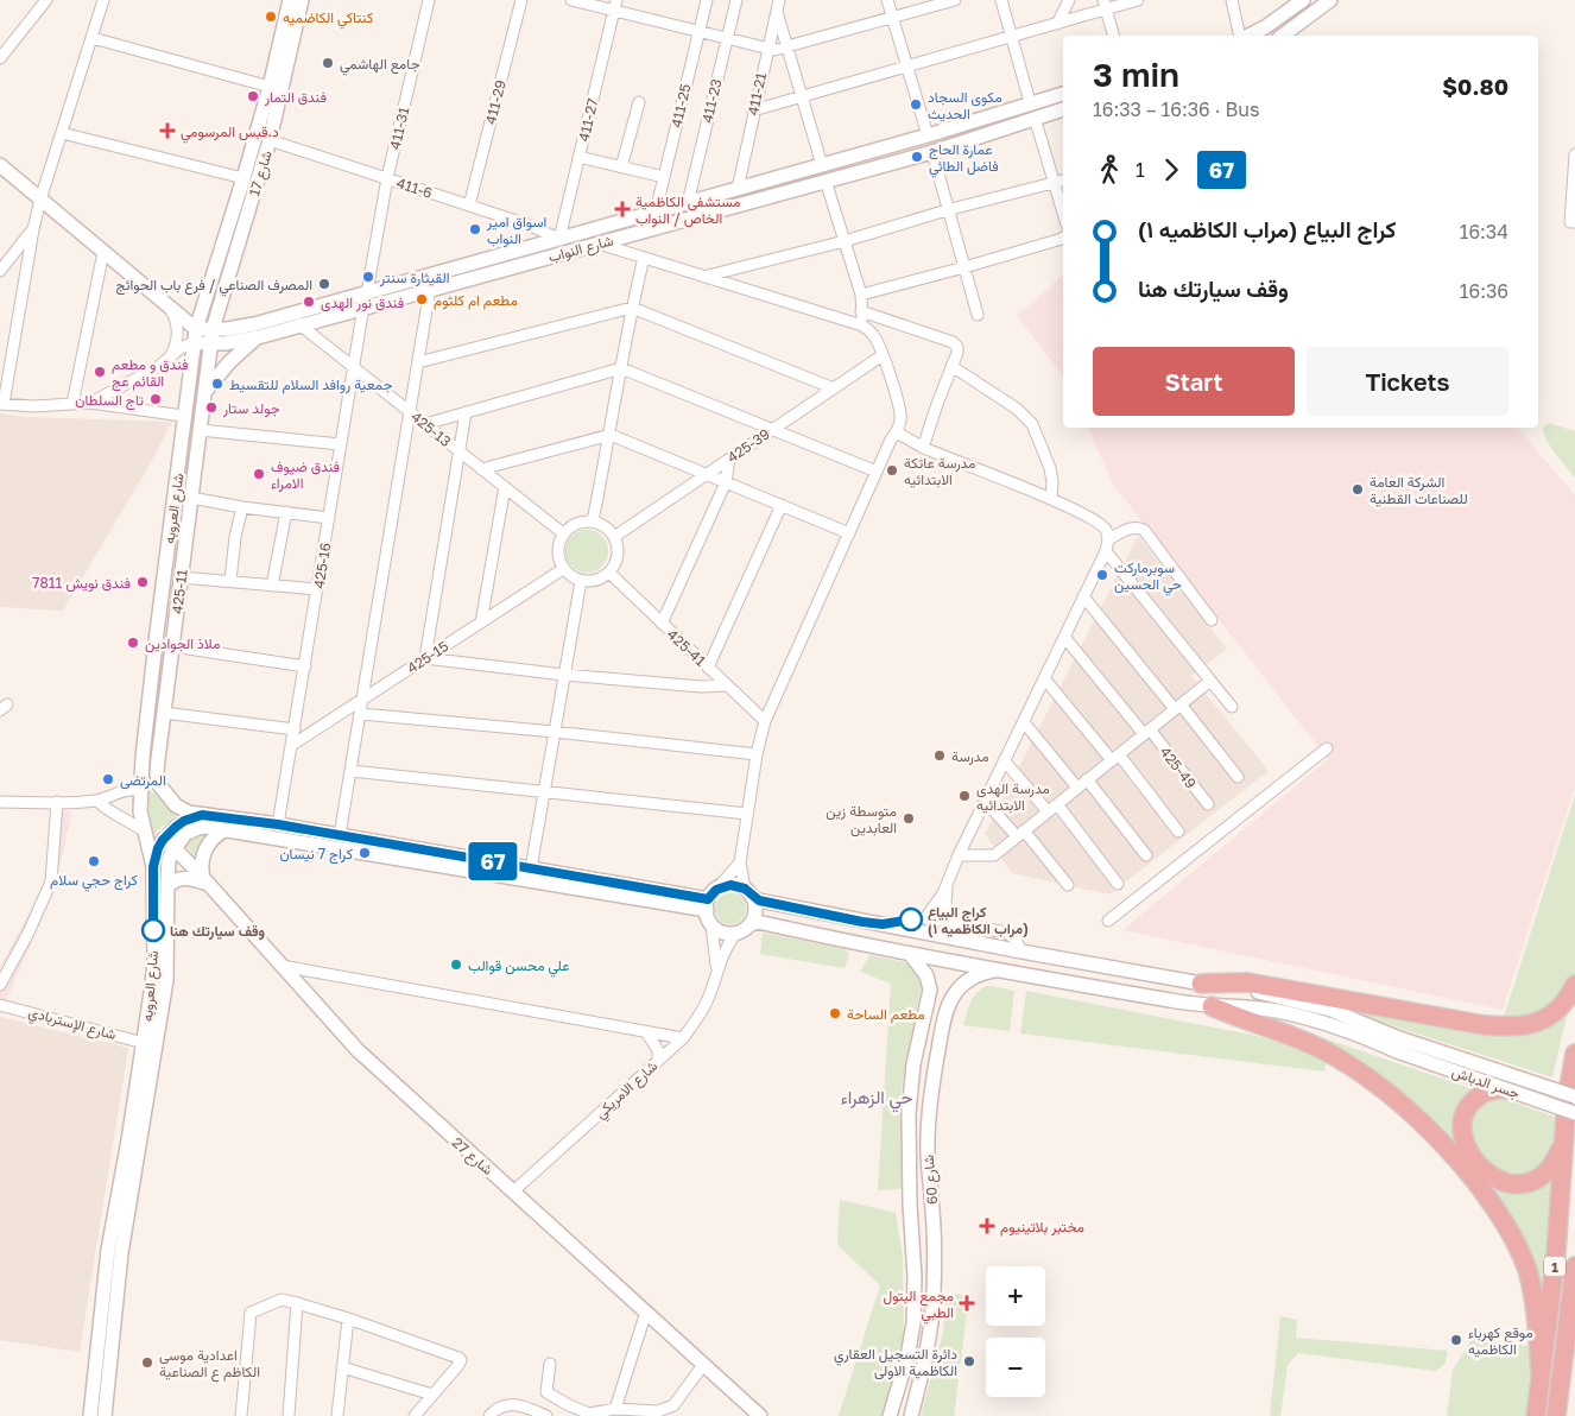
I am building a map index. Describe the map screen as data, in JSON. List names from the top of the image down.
{
  "streets": {
    "highway": ["1"],
    "street": [
      "411-21",
      "411-23",
      "411-29",
      "411-25",
      "411-27",
      "411-31",
      "شارع 17",
      "411-6",
      "شارع النواب",
      "425-13",
      "425-39",
      "شارع العروبه",
      "425-16",
      "425-11",
      "425-41",
      "425-15",
      "425-49",
      "شارع الإستربادي",
      "جسر الدباش",
      "شارع الامريكي",
      "شارع 27",
      "شارع 60"
    ]
  },
  "crossings": [
    ["411-21", "شارع النواب"],
    ["411-23", "شارع النواب"],
    ["411-29", "411-6"],
    ["411-25", "شارع النواب"],
    ["411-27", "411-6"],
    ["411-27", "شارع النواب"],
    ["411-31", "411-6"],
    ["411-31", "شارع النواب"],
    ["شارع 17", "411-6"],
    ["شارع 17", "شارع النواب"],
    ["شارع 17", "شارع العروبه"],
    ["شارع 17", "425-11"],
    ["411-6", "شارع النواب"],
    ["شارع النواب", "425-13"],
    ["شارع النواب", "شارع العروبه"],
    ["شارع النواب", "425-16"],
    ["شارع النواب", "425-11"],
    ["425-13", "425-39"],
    ["425-13", "425-16"],
    ["425-13", "425-41"],
    ["425-13", "425-15"],
    ["425-39", "425-41"],
    ["425-39", "425-15"],
    ["شارع العروبه", "شارع الإستربادي"],
    ["شارع العروبه", "شارع 27"],
    ["425-16", "425-11"],
    ["425-16", "425-15"],
    ["425-11", "شارع الامريكي"],
    ["425-41", "425-15"],
    ["جسر الدباش", "1"],
    ["شارع الامريكي", "شارع 27"]
  ],
  "districts": ["حي الزهراء"],
  "places": {
    "other": [
      "كنتاكي الكاضميه",
      "جامع الهاشمي",
      "فندق التمار",
      "مكوى السجاد الحديث",
      "عمارة الحاج فاضل الطائي",
      "اسواق امير النواب",
      "القيثارة سنتر",
      "المصرف الصناعي / فرع باب الحوائج",
      "مطعم ام كلثوم",
      "فندق نور الهدى",
      "فندق و مطعم القائم عج",
      "جمعية روافد السلام للتقسيط",
      "تاج السلطان",
      "جولد ستار",
      "مدرسة عاتكة الابتدائيه",
      "فندق ضيوف الامراء",
      "الشركة العامة للصناعات القطنية",
      "سوبرماركت حي الحسين",
      "فندق نويش 7811",
      "ملاذ الجوادين",
      "مدرسة",
      "المرتضى",
      "مدرسة الهدى الابتدائيه",
      "متوسطة زين العابدين",
      "كراج 7 نيسان",
      "كراج حجي سلام",
      "كراج البياع (مراب الكاظميه ١)",
      "وقف سيارتك هنا",
      "علي محسن قوالب",
      "مطعم الساحة",
      "موقع كهرباء الكاظميه",
      "دائرة التسجيل العقاري الكاظمية الاولى",
      "اعدادية موسى الكاظم ع الصناعية"
    ],
    "health": [
      "د.قبس المرسومي",
      "مستشفى الكاظمية الخاص / النواب",
      "مختبر بلاتينيوم",
      "مجمع البتول الطبي"
    ]
  },
  "lines": ["bus line 67"],
  "page": {
    "on_map": "67",
    "heading": ["3 min", "16:33 – 16:36 · Bus", "$0.80"],
    "legs": ["1", "67"],
    "list": [
      {
        "name": "كراج البياع (مراب الكاظميه ١)",
        "value": "16:34"
      },
      {
        "name": "وقف سيارتك هنا",
        "value": "16:36"
      }
    ],
    "buttons": ["Start", "Tickets"],
    "map_buttons": ["+", "−"]
  }
}
